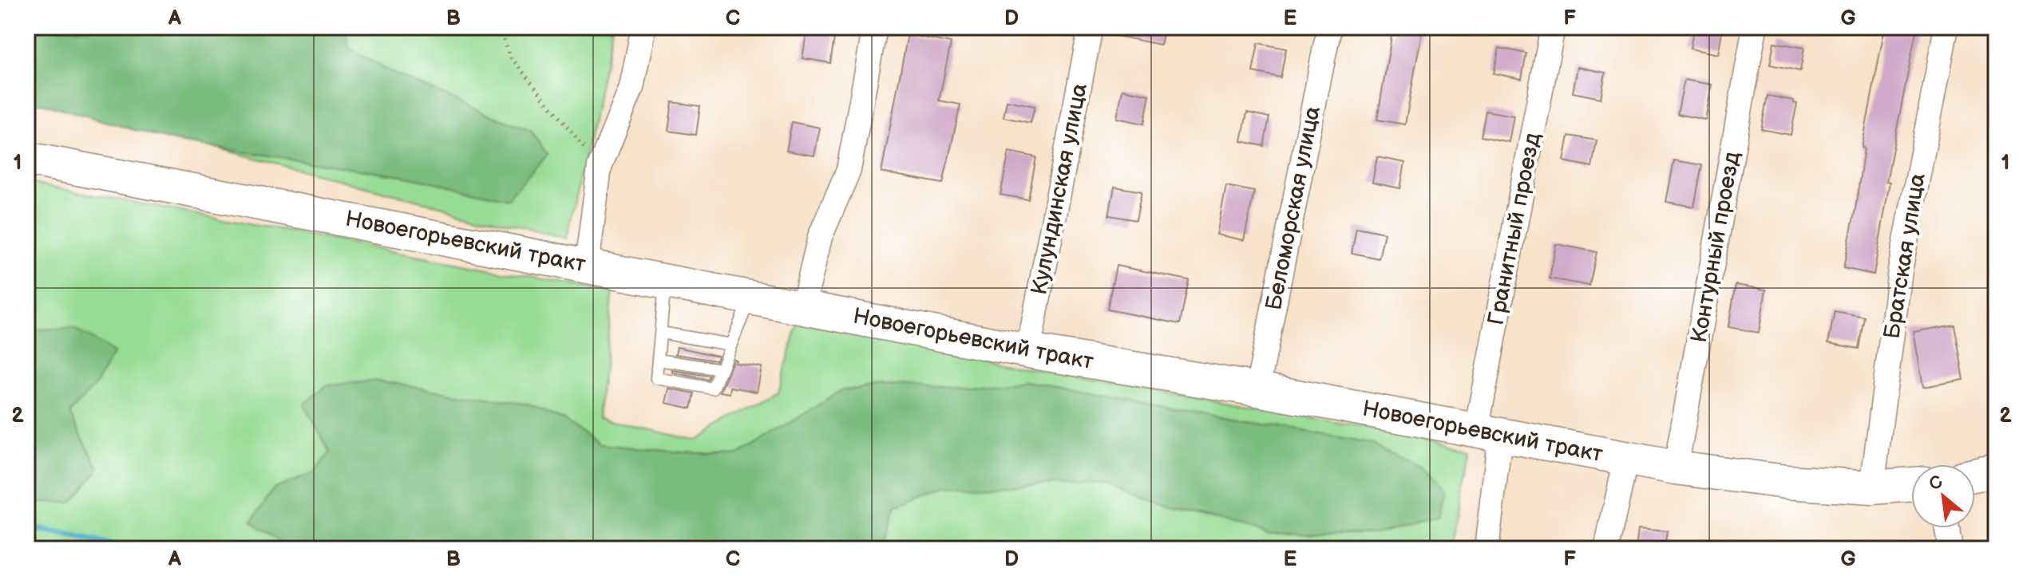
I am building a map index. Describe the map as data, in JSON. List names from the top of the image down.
{
  "streets": {
    "main road": ["Новоегорьевский тракт"],
    "street": [
      "Кулундинская улица",
      "Беломорская улица",
      "Гранитный проезд",
      "Контурный проезд",
      "Братская улица"
    ]
  },
  "crossings": [
    ["Кулундинская улица", "Новоегорьевский тракт"],
    ["Беломорская улица", "Новоегорьевский тракт"],
    ["Гранитный проезд", "Новоегорьевский тракт"],
    ["Новоегорьевский тракт", "Контурный проезд"],
    ["Новоегорьевский тракт", "Братская улица"]
  ],
  "north": "top left",
  "grid": {
    "columns": [
      "A",
      "B",
      "C",
      "D",
      "E",
      "F",
      "G"
    ],
    "rows": ["1", "2"]
  }
}
